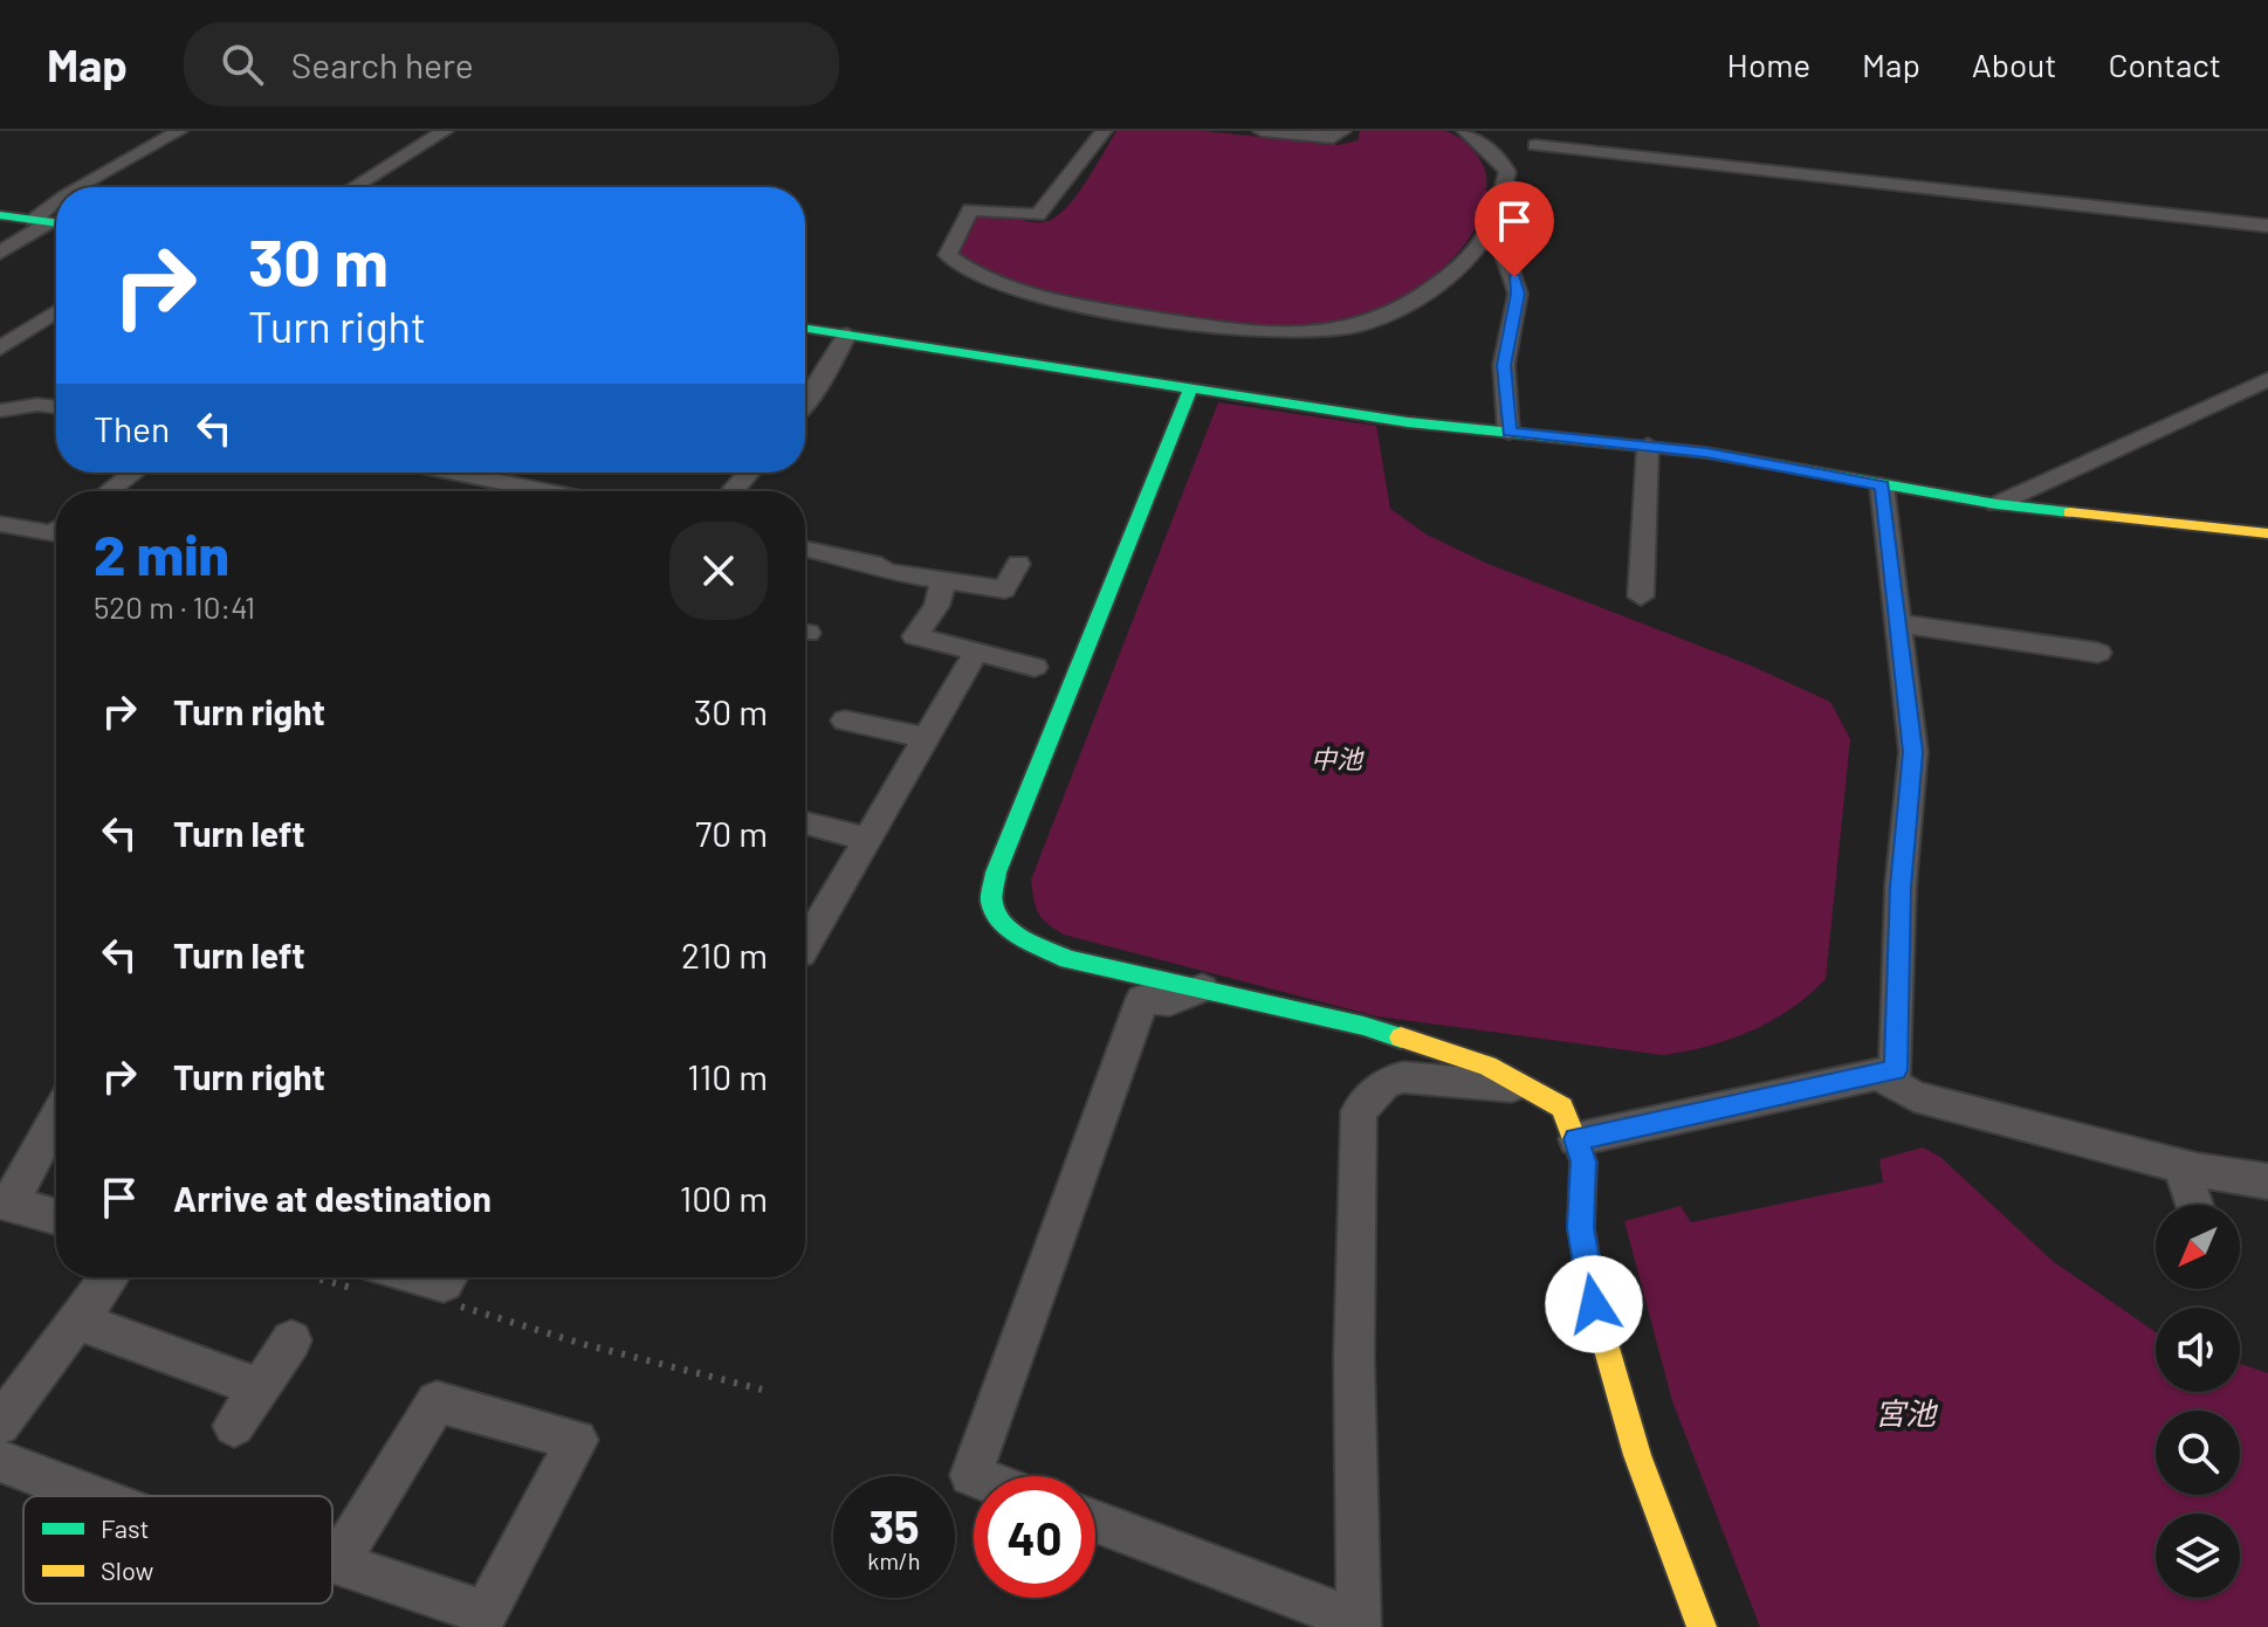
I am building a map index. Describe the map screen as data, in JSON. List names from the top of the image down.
{
  "water": ["中池", "宮池"],
  "legend": ["Fast", "Slow"],
  "north": "bottom left",
  "page": {
    "header": "Map",
    "search": "Search here",
    "nav": [
      "Home",
      "Map",
      "About",
      "Contact"
    ],
    "turn": ["30 m", "Turn right"],
    "then": "Then",
    "heading": ["2 min", "520 m · 10:41"],
    "list": [
      {
        "name": "Turn right",
        "value": "30 m"
      },
      {
        "name": "Turn left",
        "value": "70 m"
      },
      {
        "name": "Turn left",
        "value": "210 m"
      },
      {
        "name": "Turn right",
        "value": "110 m"
      },
      {
        "name": "Arrive at destination",
        "value": "100 m"
      }
    ],
    "speed": "35 km/h",
    "limit": "40"
  }
}
